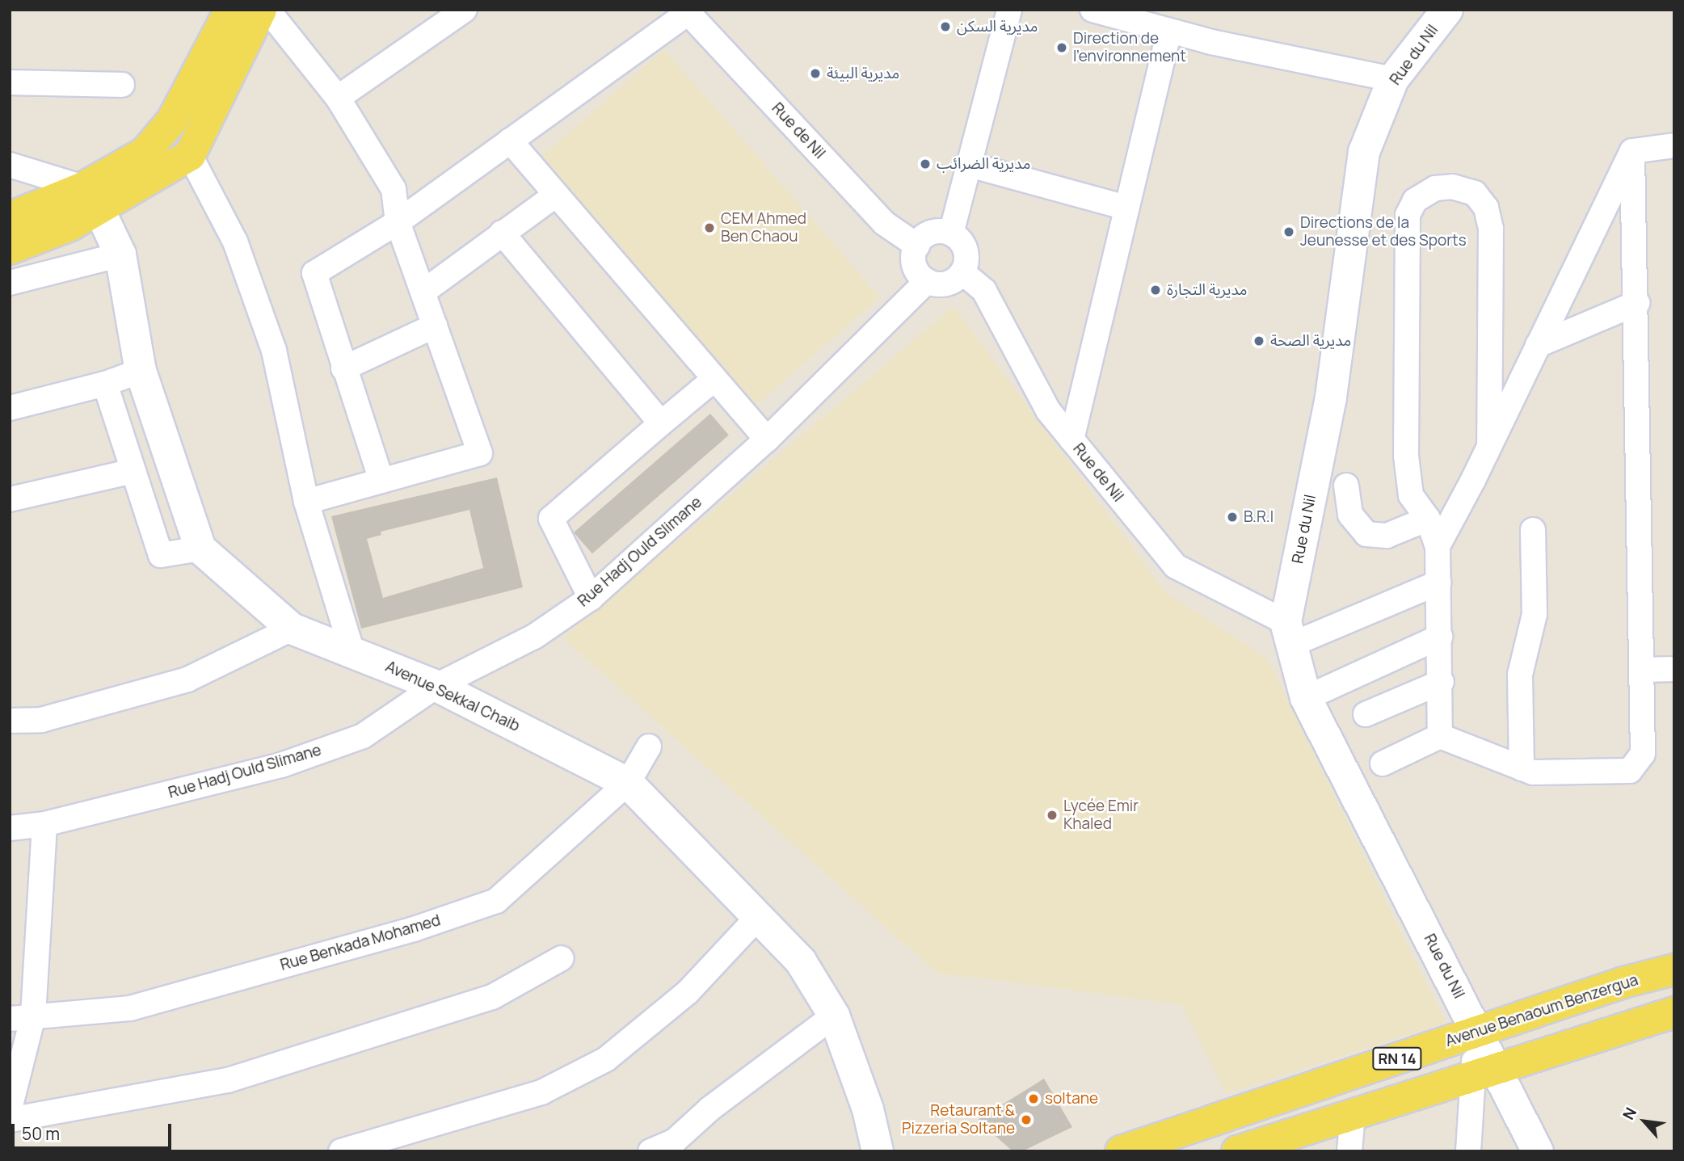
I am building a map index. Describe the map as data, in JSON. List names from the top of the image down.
{
  "streets": {
    "main road": ["Avenue Benaoum Benzergua", "RN 14"],
    "street": [
      "Rue du Nil",
      "Rue de Nil",
      "Rue Hadj Ould Slimane",
      "Avenue Sekkal Chaib",
      "Rue Benkada Mohamed"
    ]
  },
  "crossings": [
    ["Rue du Nil", "Rue de Nil"],
    ["Rue du Nil", "Avenue Benaoum Benzergua"],
    ["Rue du Nil", "RN 14"],
    ["Rue de Nil", "Rue Hadj Ould Slimane"],
    ["Rue Hadj Ould Slimane", "Avenue Sekkal Chaib"],
    ["Avenue Sekkal Chaib", "Rue Benkada Mohamed"]
  ],
  "places": [
    "مديرية السكن",
    "Direction de l'environnement",
    "مديرية البيئة",
    "مديرية الضرائب",
    "CEM Ahmed Ben Chaou",
    "Directions de la Jeunesse et des Sports",
    "مديرية التجارة",
    "مديرية الصحة",
    "B.R.I",
    "Lycée Emir Khaled",
    "soltane",
    "Retaurant & Pizzeria Soltane"
  ],
  "scale_bar": "50 m",
  "north": "top left"
}
